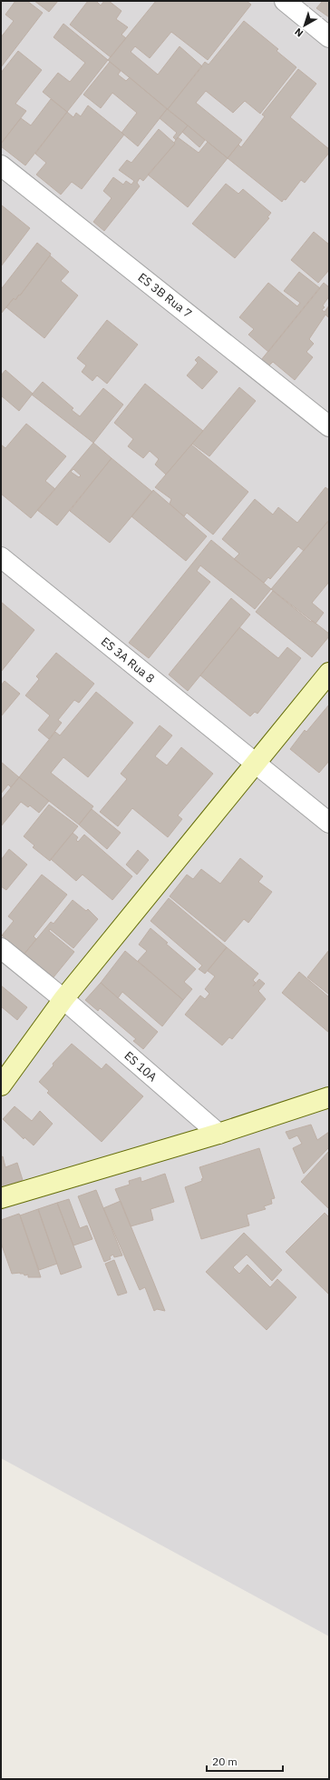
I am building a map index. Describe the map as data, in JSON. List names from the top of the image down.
{
  "streets": {
    "street": ["ES 3B Rua 7", "ES 3A Rua 8", "ES 10A"]
  },
  "scale_bar": "20 m",
  "north": "bottom left"
}
